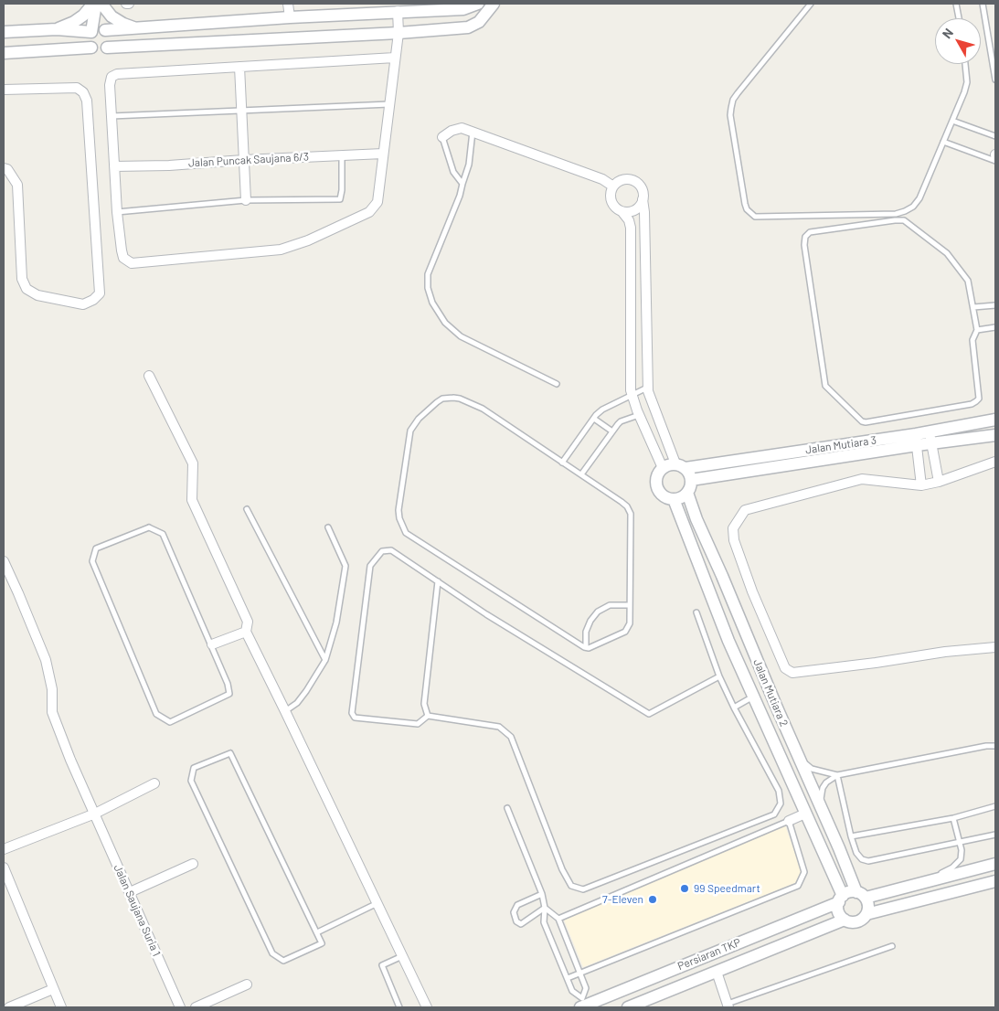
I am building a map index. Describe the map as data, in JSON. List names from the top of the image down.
{
  "streets": {
    "street": [
      "Jalan Puncak Saujana 6/3",
      "Jalan Mutiara 3",
      "Jalan Mutiara 2",
      "Jalan Saujana Suria 1",
      "Persiaran TKP"
    ]
  },
  "crossings": [
    ["Jalan Mutiara 3", "Jalan Mutiara 2"],
    ["Jalan Mutiara 2", "Persiaran TKP"]
  ],
  "places": ["99 Speedmart", "7-Eleven"],
  "north": "top left"
}
